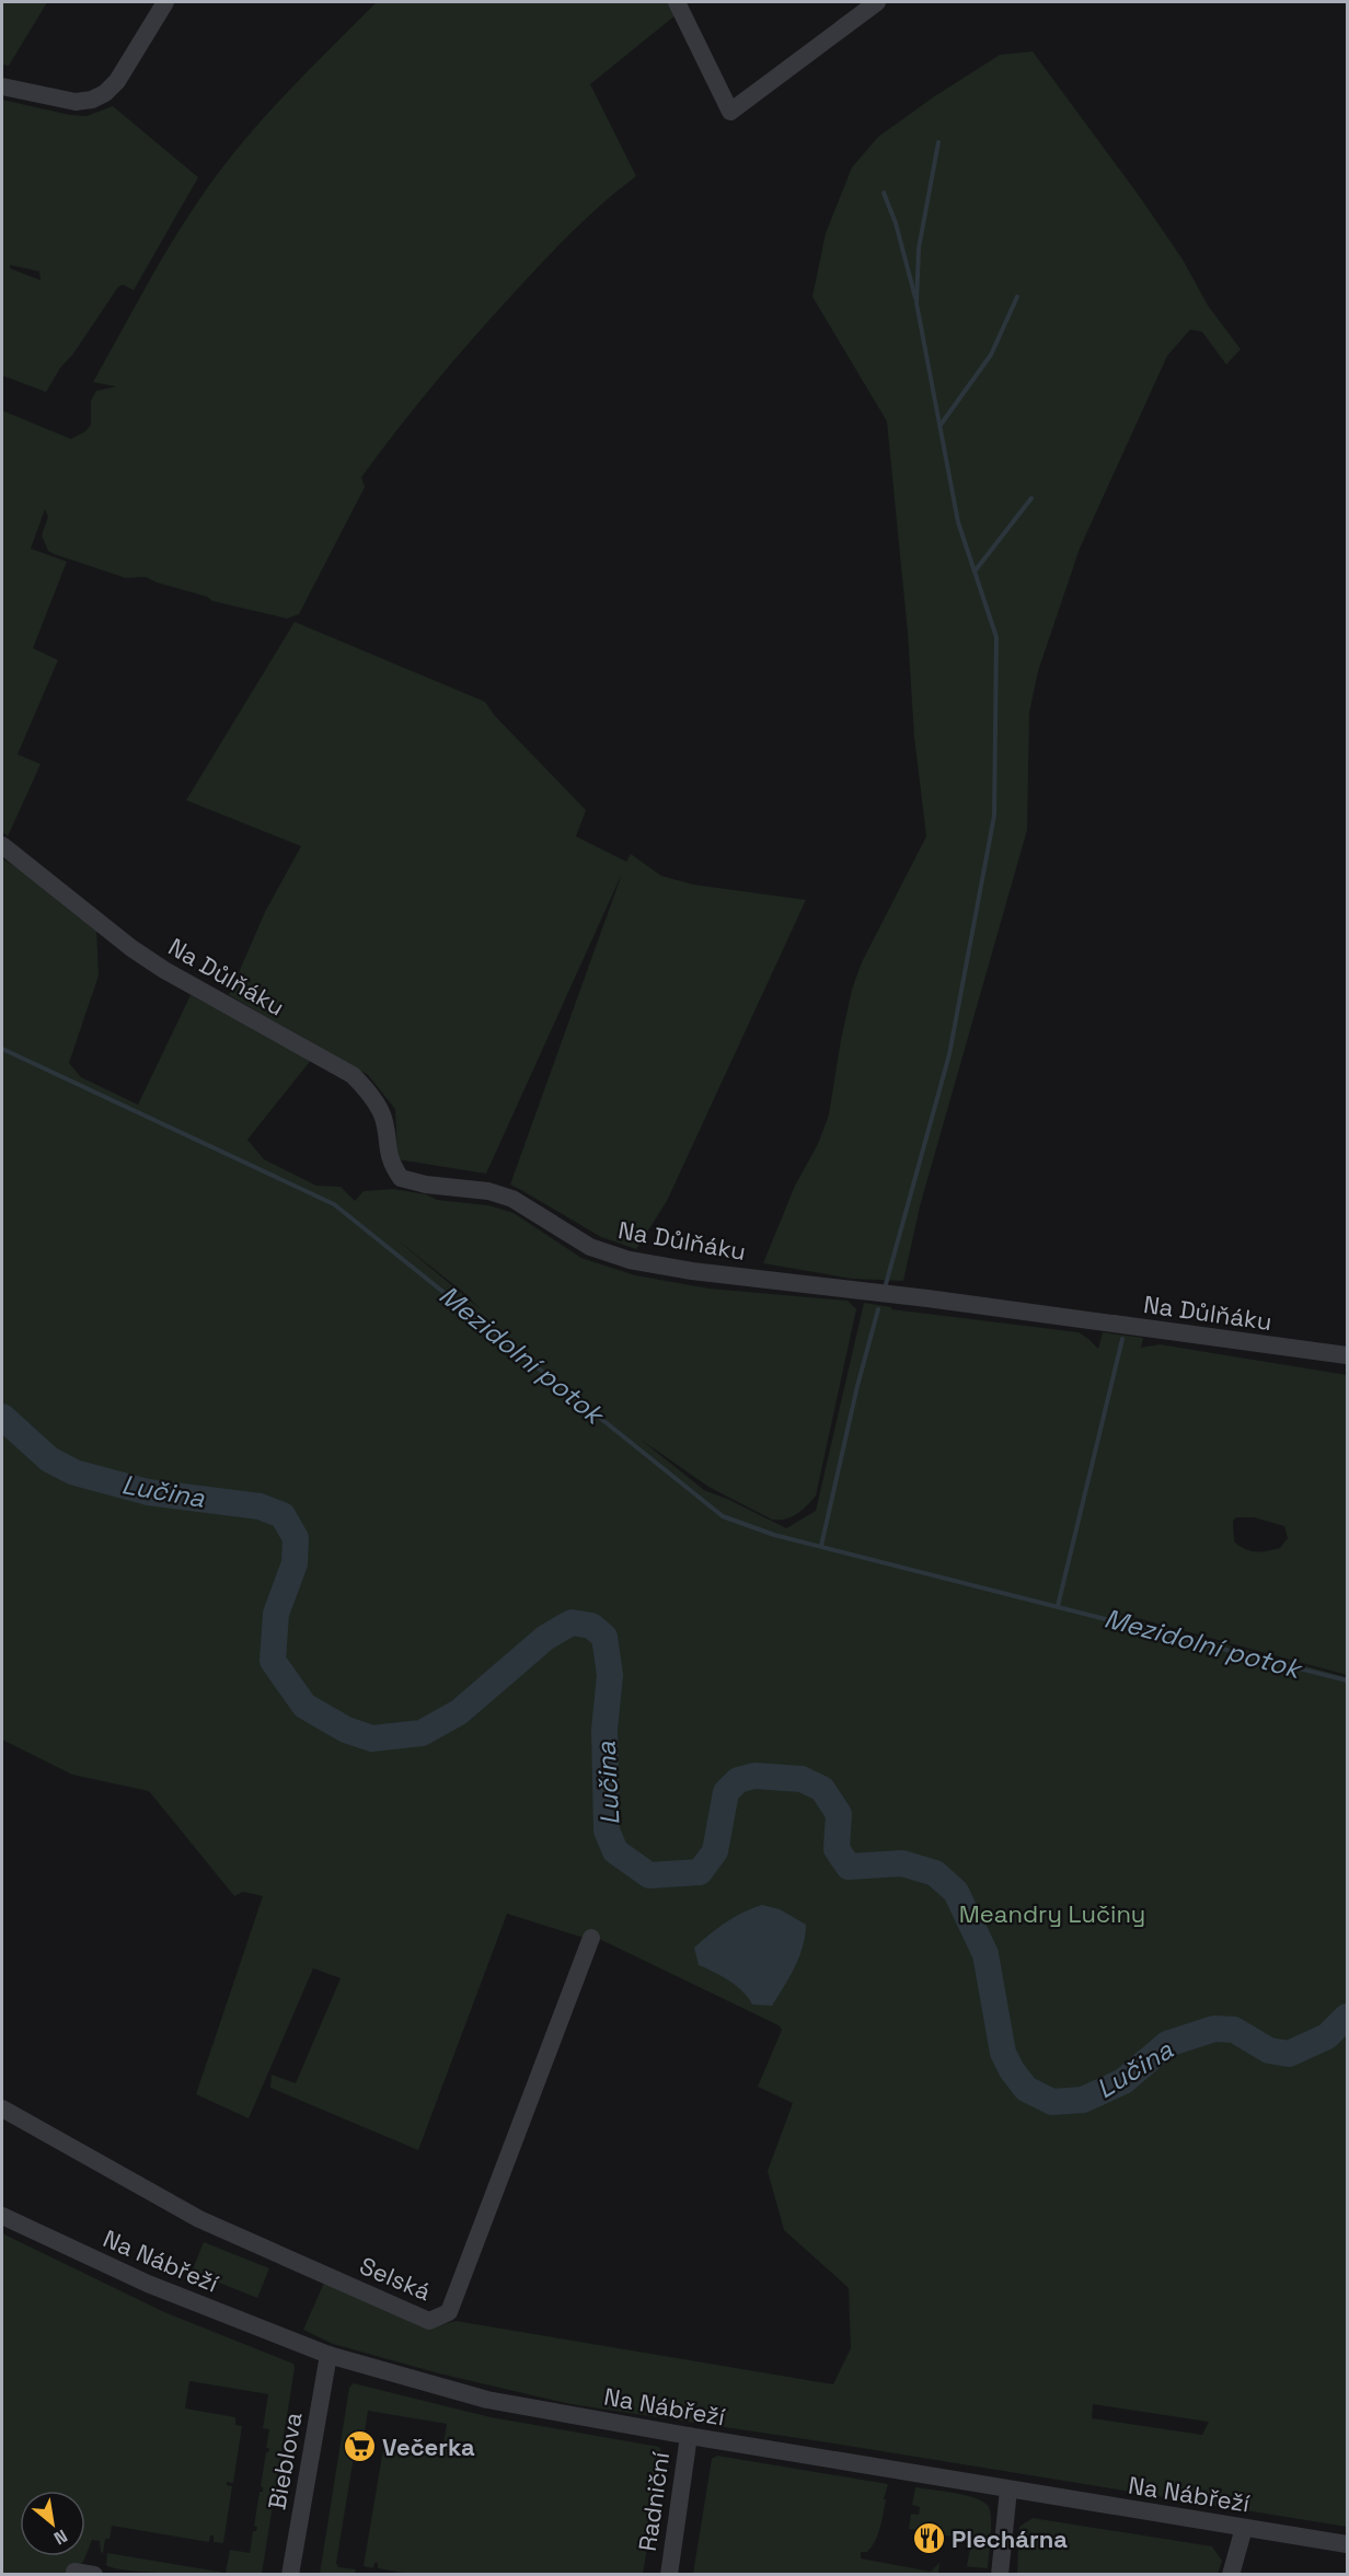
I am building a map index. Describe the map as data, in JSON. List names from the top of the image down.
{
  "streets": {
    "street": [
      "Na Důlňáku",
      "Na Nábřeží",
      "Selská",
      "Bieblova",
      "Radniční"
    ]
  },
  "crossings": [
    ["Na Nábřeží", "Bieblova"],
    ["Na Nábřeží", "Radniční"]
  ],
  "water": ["Mezidolní potok", "Lučina"],
  "parks": ["Meandry Lučiny"],
  "places": {
    "supermarket": ["Večerka"],
    "restaurant": ["Plechárna"]
  },
  "north": "bottom right"
}
